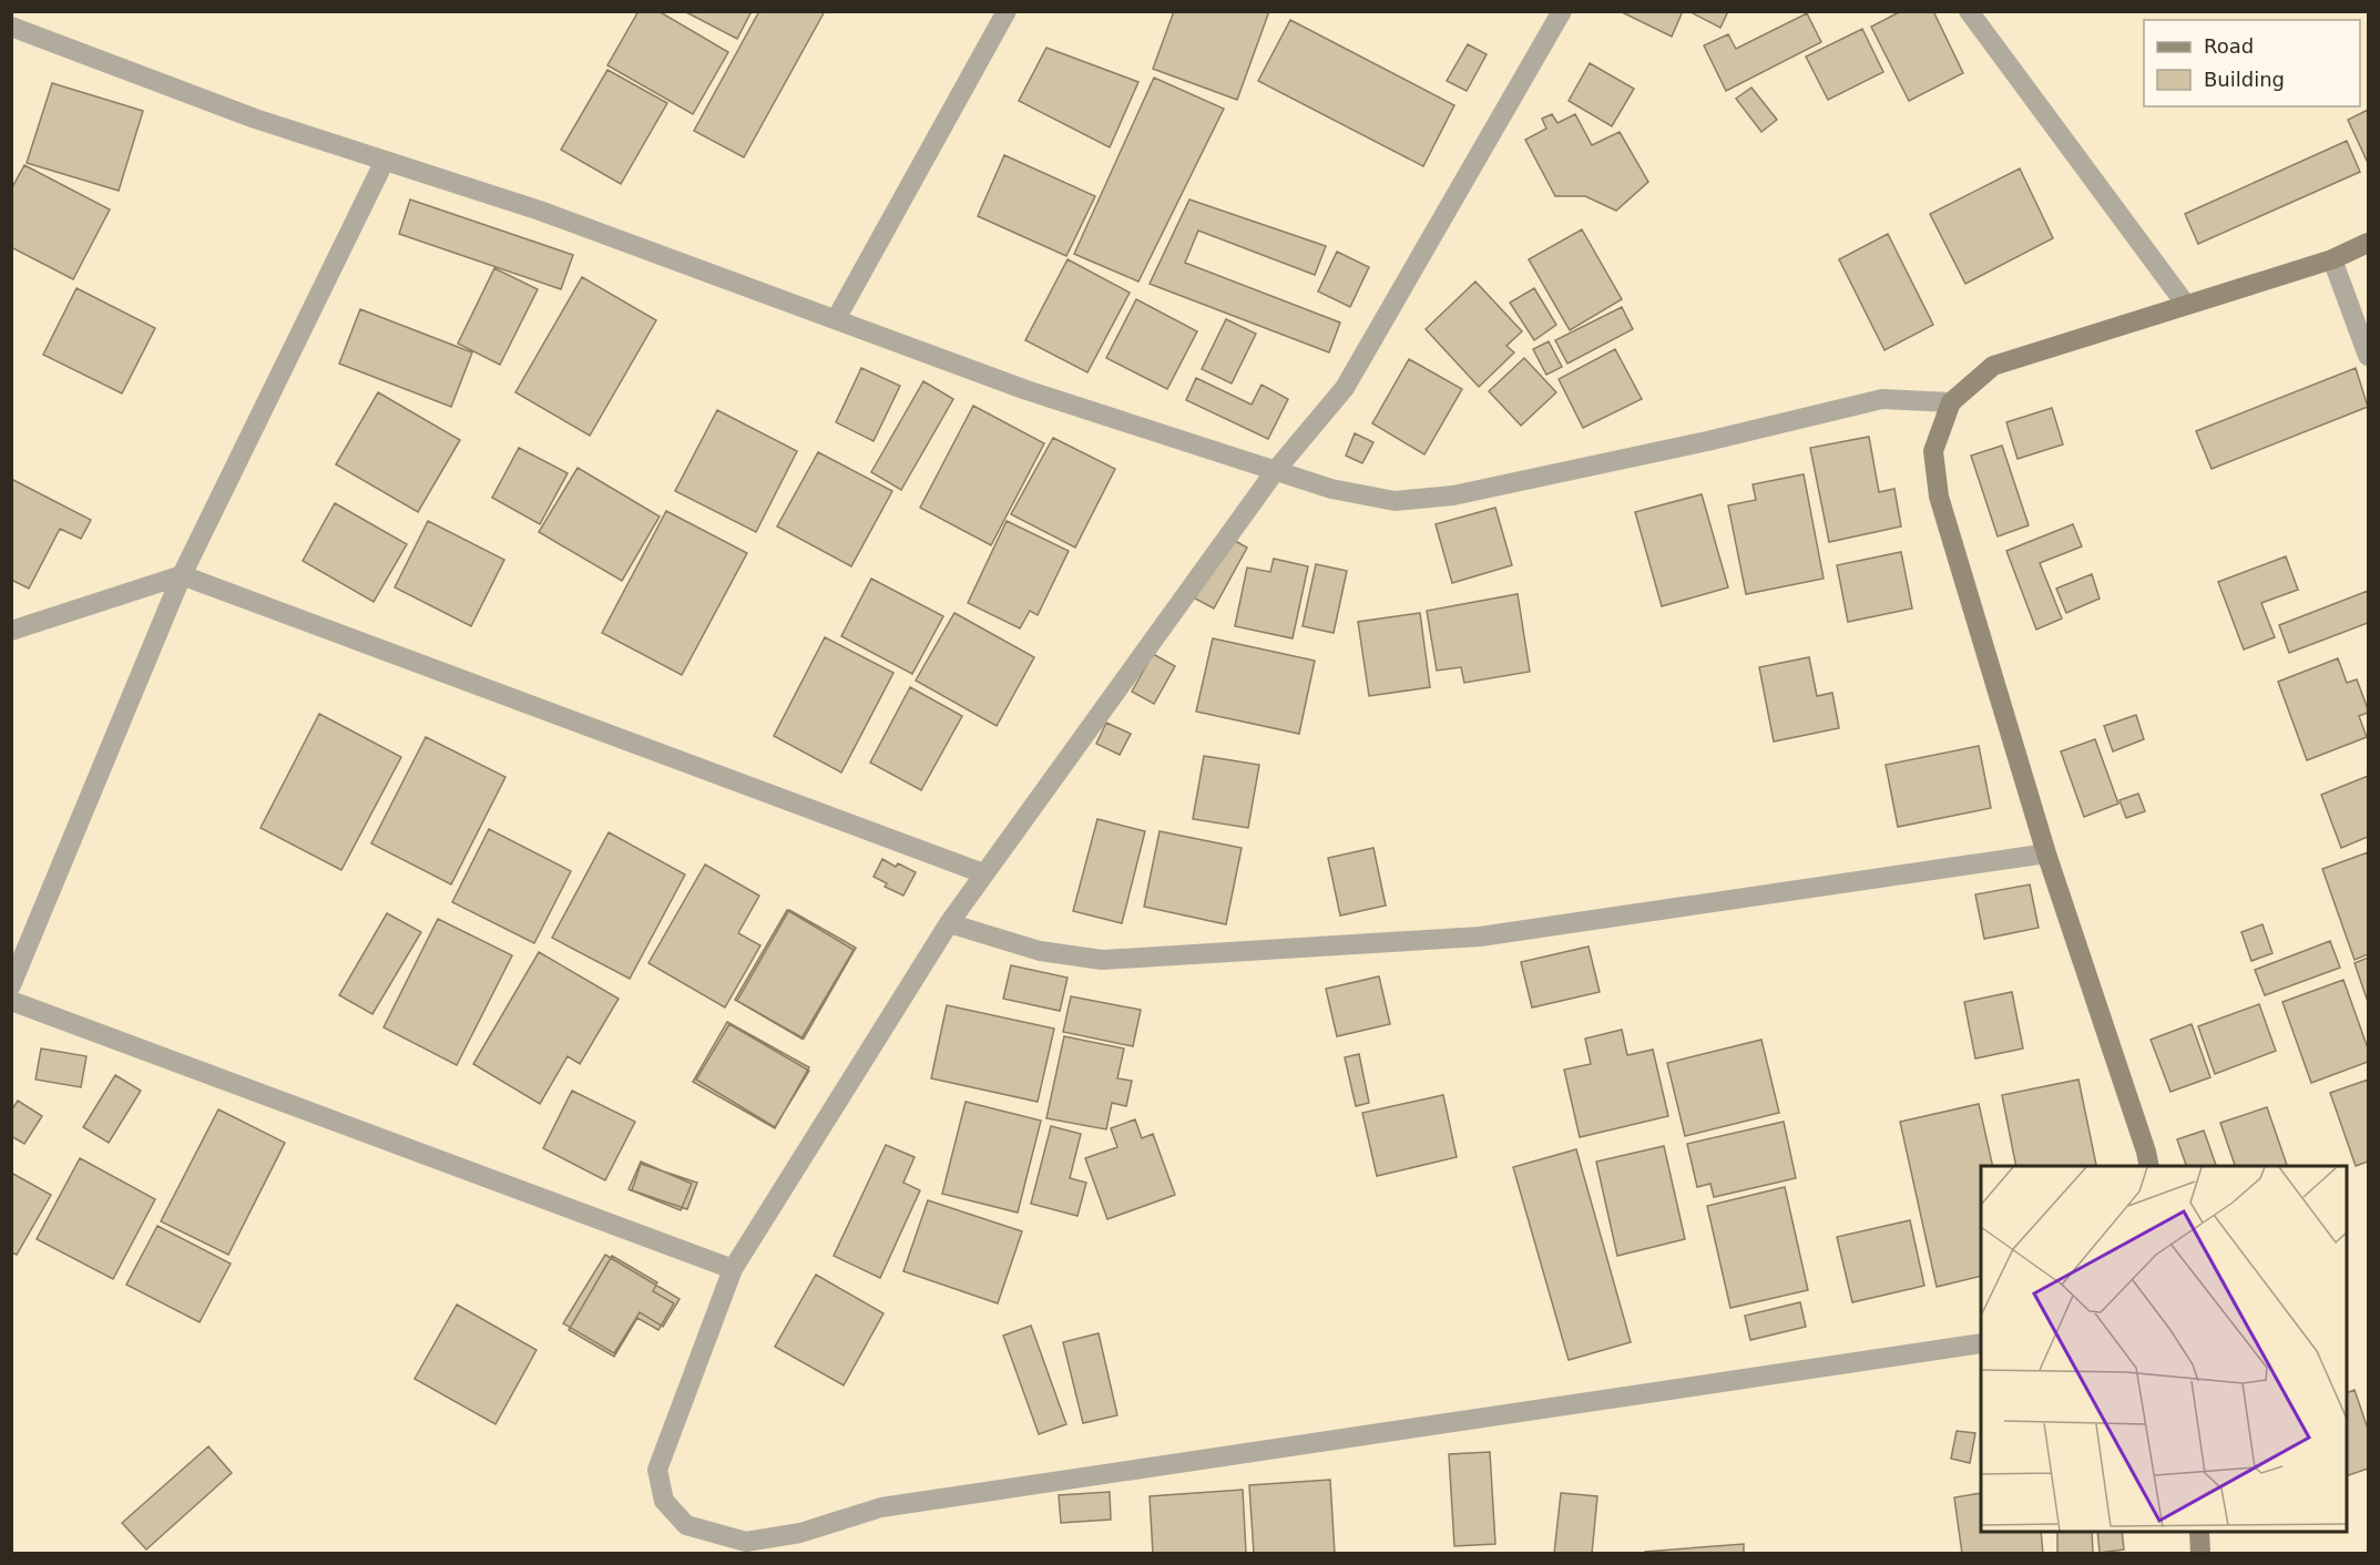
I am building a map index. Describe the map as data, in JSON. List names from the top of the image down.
{
  "legend": ["Road", "Building"]
}
